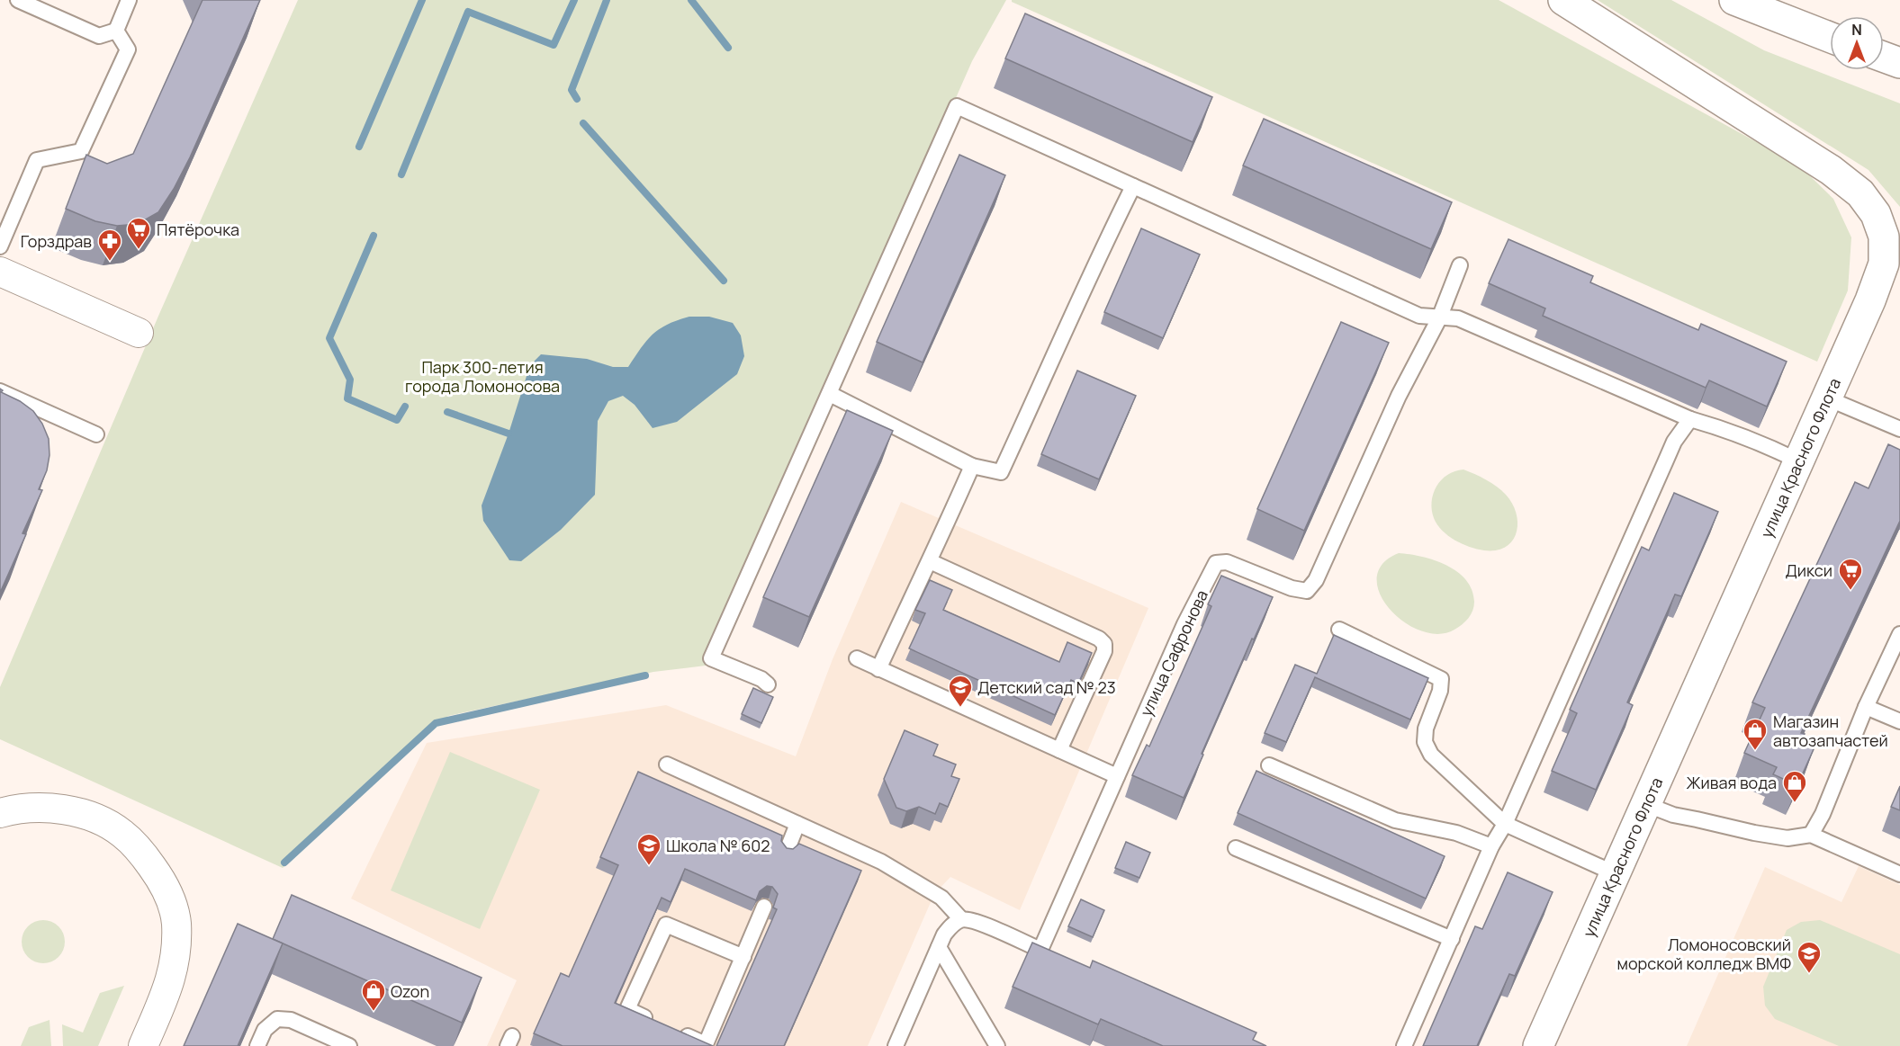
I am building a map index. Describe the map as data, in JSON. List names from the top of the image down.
{
  "streets": {
    "main road": ["улица Красного Флота"],
    "lane": ["улица Сафронова"]
  },
  "parks": ["Парк 300-летия города Ломоносова"],
  "places": {
    "supermarket": ["Пятёрочка", "Дикси"],
    "pharmacy": ["Горздрав"],
    "school or university": ["Детский сад № 23", "Школа № 602", "Ломоносовский морской колледж ВМФ"],
    "shop": ["Магазин автозапчастей", "Живая вода", "Ozon"]
  },
  "north": "top"
}
